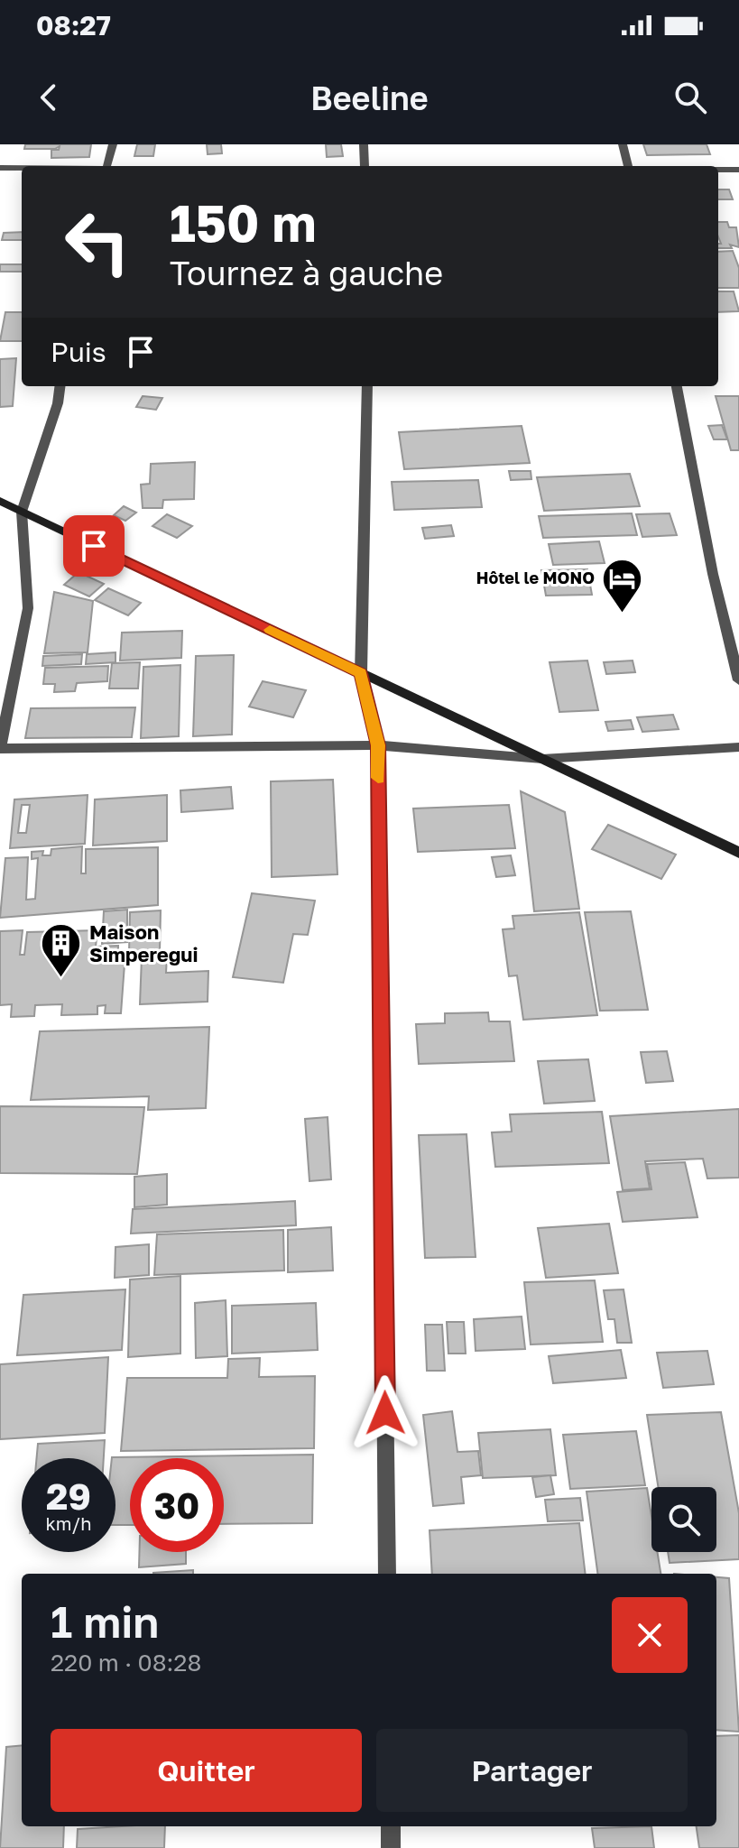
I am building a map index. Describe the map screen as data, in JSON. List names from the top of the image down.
{
  "places": {
    "hotel": ["Hôtel le MONO"],
    "building": ["Maison Simperegui"]
  },
  "page": {
    "status": "08:27",
    "header": "Beeline",
    "turn": ["150 m", "Tournez à gauche"],
    "then": "Puis",
    "speed": "29 km/h",
    "limit": "30",
    "heading": ["1 min", "220 m · 08:28"],
    "buttons": ["Quitter", "Partager"]
  }
}
